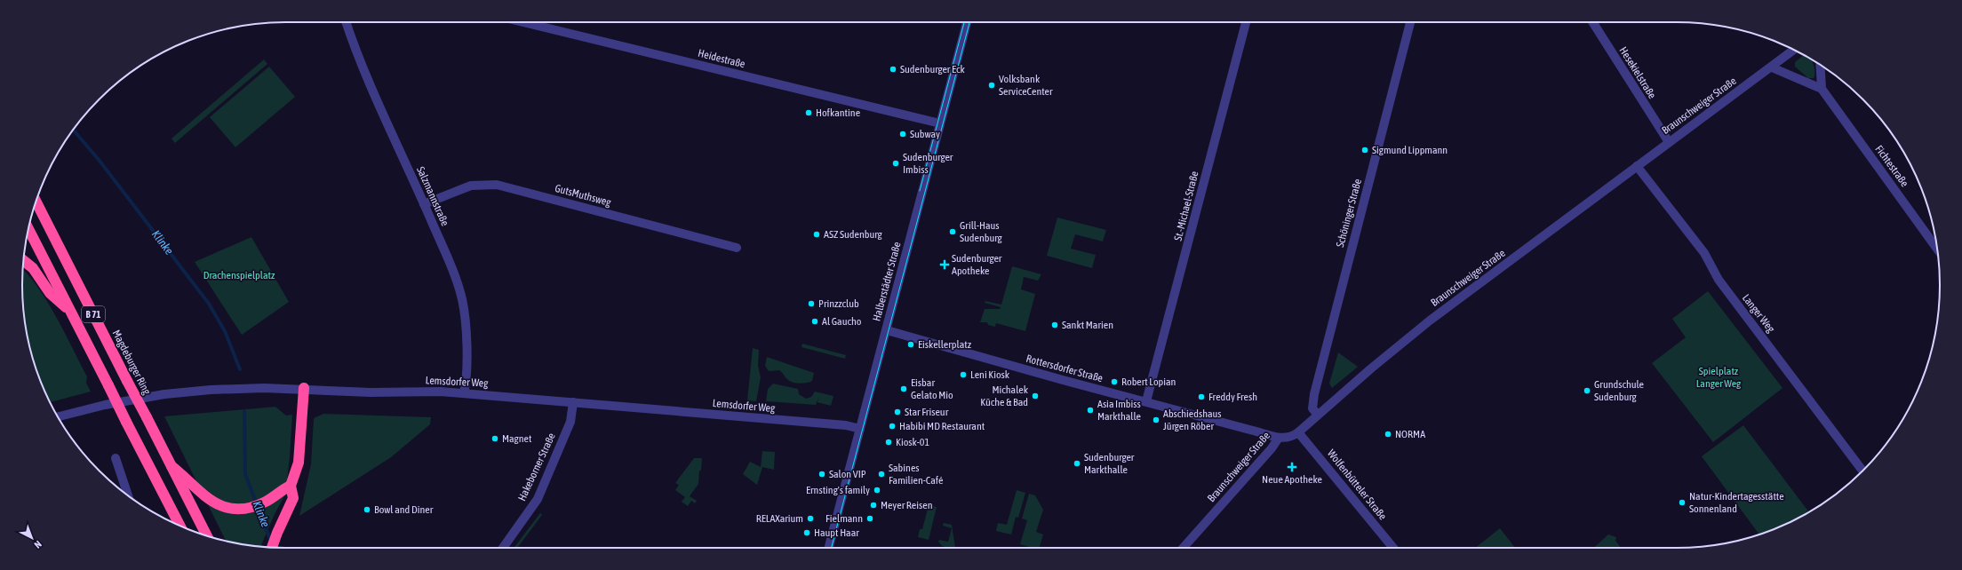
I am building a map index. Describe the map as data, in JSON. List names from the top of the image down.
{
  "streets": {
    "highway": ["B 71", "Magdeburger Ring"],
    "street": [
      "Heidestraße",
      "Hesekielstraße",
      "Braunschweiger Straße",
      "Fichtestraße",
      "GutsMuthsweg",
      "Salzmannstraße",
      "St.-Michael-Straße",
      "Schöninger Straße",
      "Halberstädter Straße",
      "Langer Weg",
      "Rottersdorfer Straße",
      "Lemsdorfer Weg",
      "Hakeborner Straße",
      "Wolfenbütteler Straße"
    ]
  },
  "crossings": [
    ["Heidestraße", "Halberstädter Straße"],
    ["Hesekielstraße", "Braunschweiger Straße"],
    ["Braunschweiger Straße", "Schöninger Straße"],
    ["Braunschweiger Straße", "Langer Weg"],
    ["Braunschweiger Straße", "Rottersdorfer Straße"],
    ["Braunschweiger Straße", "Wolfenbütteler Straße"],
    ["GutsMuthsweg", "Salzmannstraße"],
    ["Salzmannstraße", "Lemsdorfer Weg"],
    ["St.-Michael-Straße", "Rottersdorfer Straße"],
    ["Halberstädter Straße", "Rottersdorfer Straße"],
    ["Halberstädter Straße", "Lemsdorfer Weg"],
    ["Lemsdorfer Weg", "Hakeborner Straße"]
  ],
  "water": ["Klinke"],
  "parks": ["Drachenspielplatz", "Spielplatz Langer Weg"],
  "places": {
    "other": [
      "Sudenburger Eck",
      "Volksbank ServiceCenter",
      "Hofkantine",
      "Subway",
      "Sigmund Lippmann",
      "Sudenburger Imbiss",
      "Grill-Haus Sudenburg",
      "ASZ Sudenburg",
      "Prinzzclub",
      "Al Gaucho",
      "Sankt Marien",
      "Eiskellerplatz",
      "Leni Kiosk",
      "Robert Lopian",
      "Eisbar Gelato Mio",
      "Grundschule Sudenburg",
      "Michalek Küche & Bad",
      "Freddy Fresh",
      "Asia Imbiss Markthalle",
      "Star Friseur",
      "Abschiedshaus Jürgen Röber",
      "Habibi MD Restaurant",
      "NORMA",
      "Magnet",
      "Kiosk-01",
      "Sudenburger Markthalle",
      "Salon VIP",
      "Sabines Familien-Café",
      "Ernsting's family",
      "Natur-Kindertagesstätte Sonnenland",
      "Meyer Reisen",
      "Bowl and Diner",
      "RELAXarium",
      "Fielmann",
      "Haupt Haar"
    ],
    "health": ["Sudenburger Apotheke", "Neue Apotheke"]
  },
  "north": "bottom right"
}
